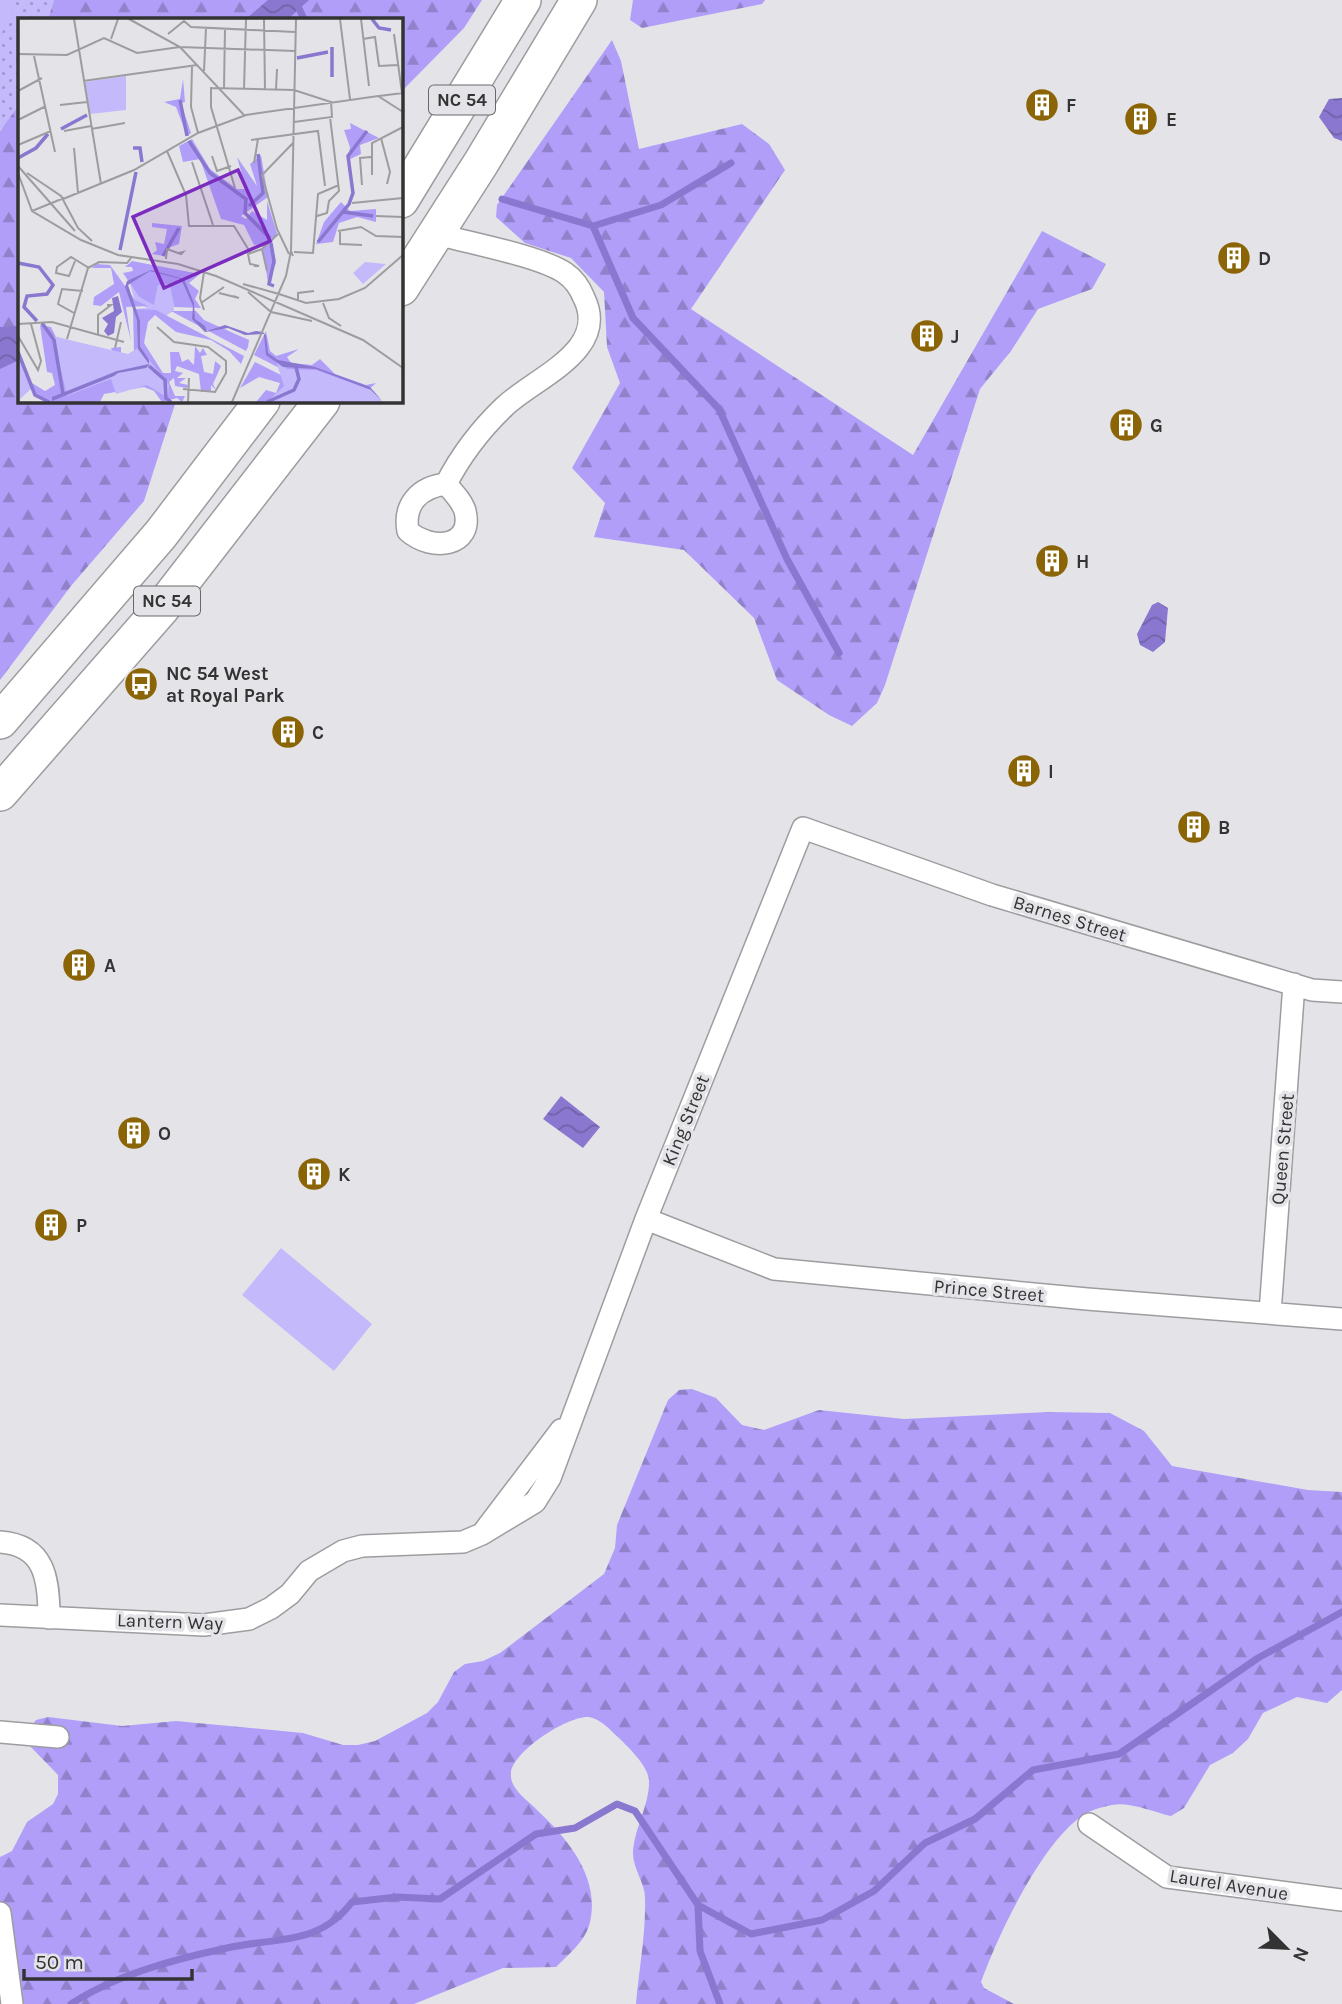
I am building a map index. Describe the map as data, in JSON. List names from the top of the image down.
{
  "streets": {
    "highway": ["NC 54"],
    "street": [
      "Barnes Street",
      "King Street",
      "Queen Street",
      "Prince Street",
      "Lantern Way",
      "Laurel Avenue"
    ]
  },
  "crossings": [
    ["Barnes Street", "King Street"],
    ["Barnes Street", "Queen Street"],
    ["King Street", "Prince Street"],
    ["King Street", "Lantern Way"],
    ["Queen Street", "Prince Street"]
  ],
  "places": {
    "building": [
      "F",
      "E",
      "D",
      "J",
      "G",
      "H",
      "C",
      "I",
      "B",
      "A",
      "O",
      "K",
      "P"
    ],
    "bus stop": ["NC 54 West at Royal Park"]
  },
  "scale_bar": "50 m",
  "north": "bottom right"
}
